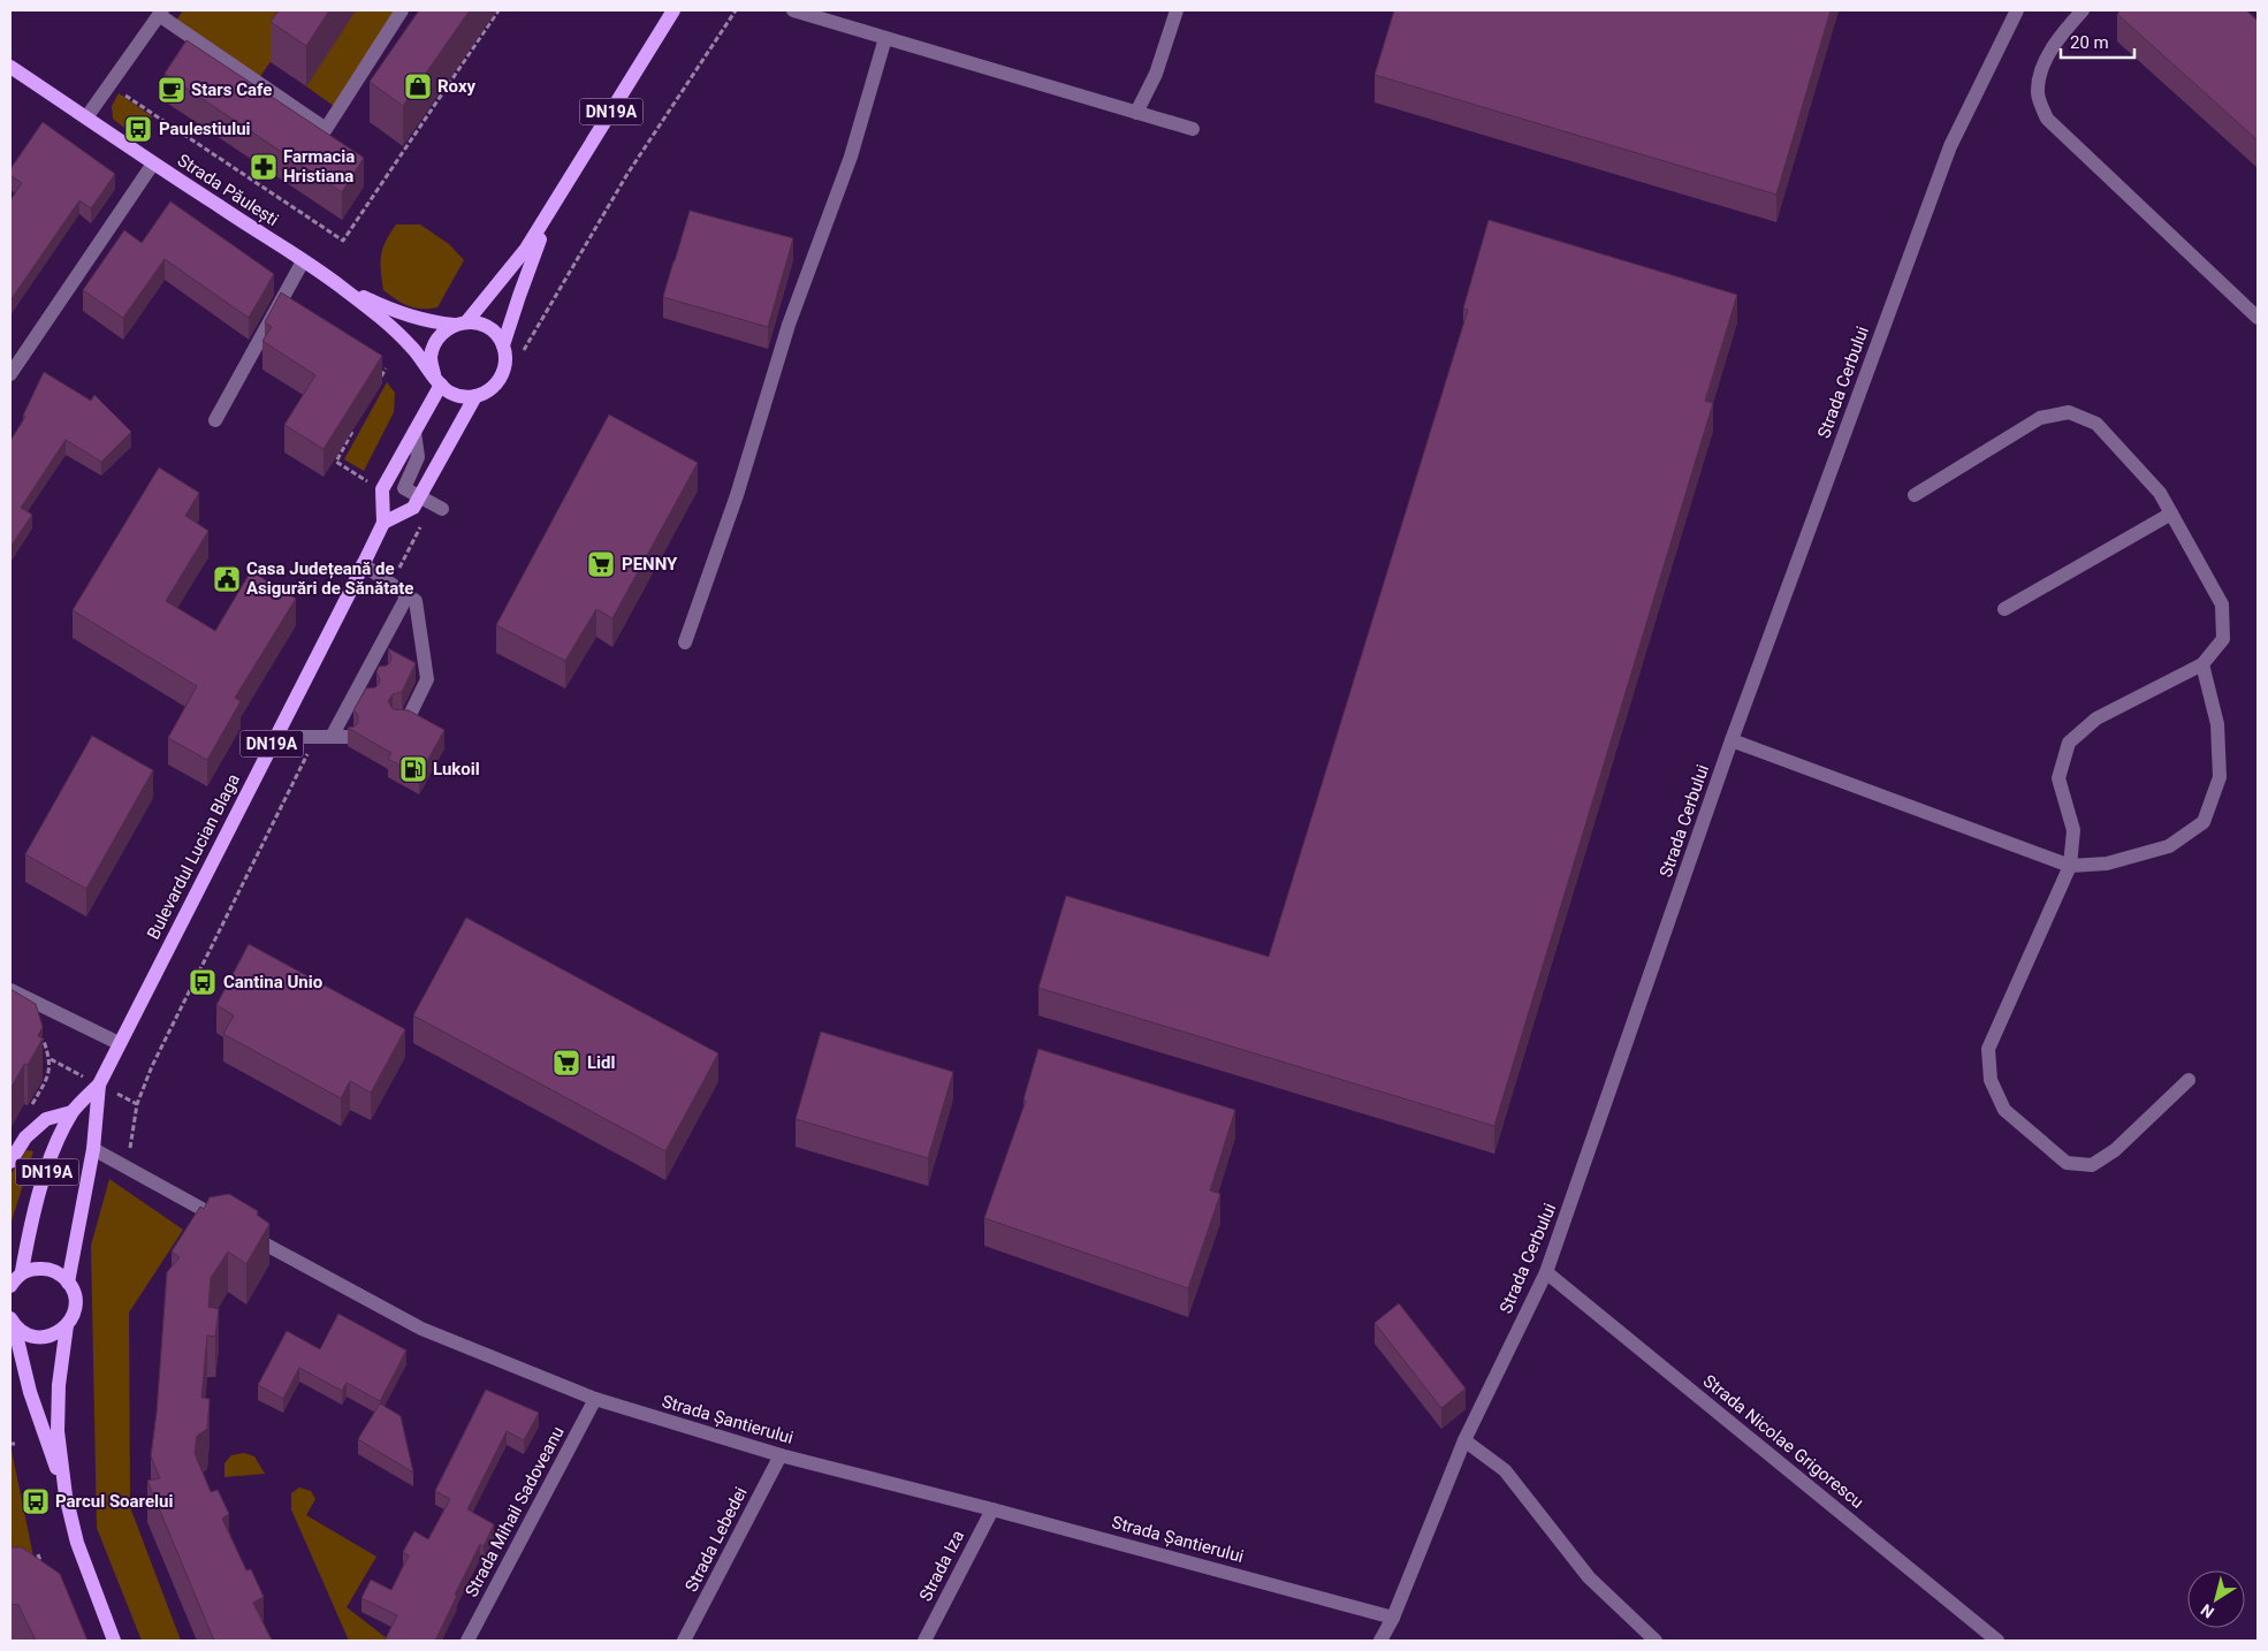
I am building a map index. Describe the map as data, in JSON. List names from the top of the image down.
{
  "streets": {
    "main road": ["DN19A", "Strada Păulești", "Bulevardul Lucian Blaga"],
    "street": [
      "Strada Cerbului",
      "Strada Șantierului",
      "Strada Nicolae Grigorescu",
      "Strada Mihail Sadoveanu",
      "Strada Lebedei",
      "Strada Iza"
    ]
  },
  "crossings": [
    ["Strada Păulești", "Bulevardul Lucian Blaga"],
    ["Strada Cerbului", "Strada Șantierului"],
    ["Strada Cerbului", "Strada Nicolae Grigorescu"],
    ["Bulevardul Lucian Blaga", "Strada Șantierului"],
    ["Strada Șantierului", "Strada Mihail Sadoveanu"],
    ["Strada Șantierului", "Strada Lebedei"],
    ["Strada Șantierului", "Strada Iza"]
  ],
  "places": {
    "shop": ["Roxy"],
    "cafe": ["Stars Cafe"],
    "bus stop": ["Paulestiului", "Cantina Unio", "Parcul Soarelui"],
    "pharmacy": ["Farmacia Hristiana"],
    "supermarket": ["PENNY", "Lidl"],
    "public building": ["Casa Județeană de Asigurări de Sănătate"],
    "fuel station": ["Lukoil"]
  },
  "scale_bar": "20 m",
  "north": "bottom left"
}
